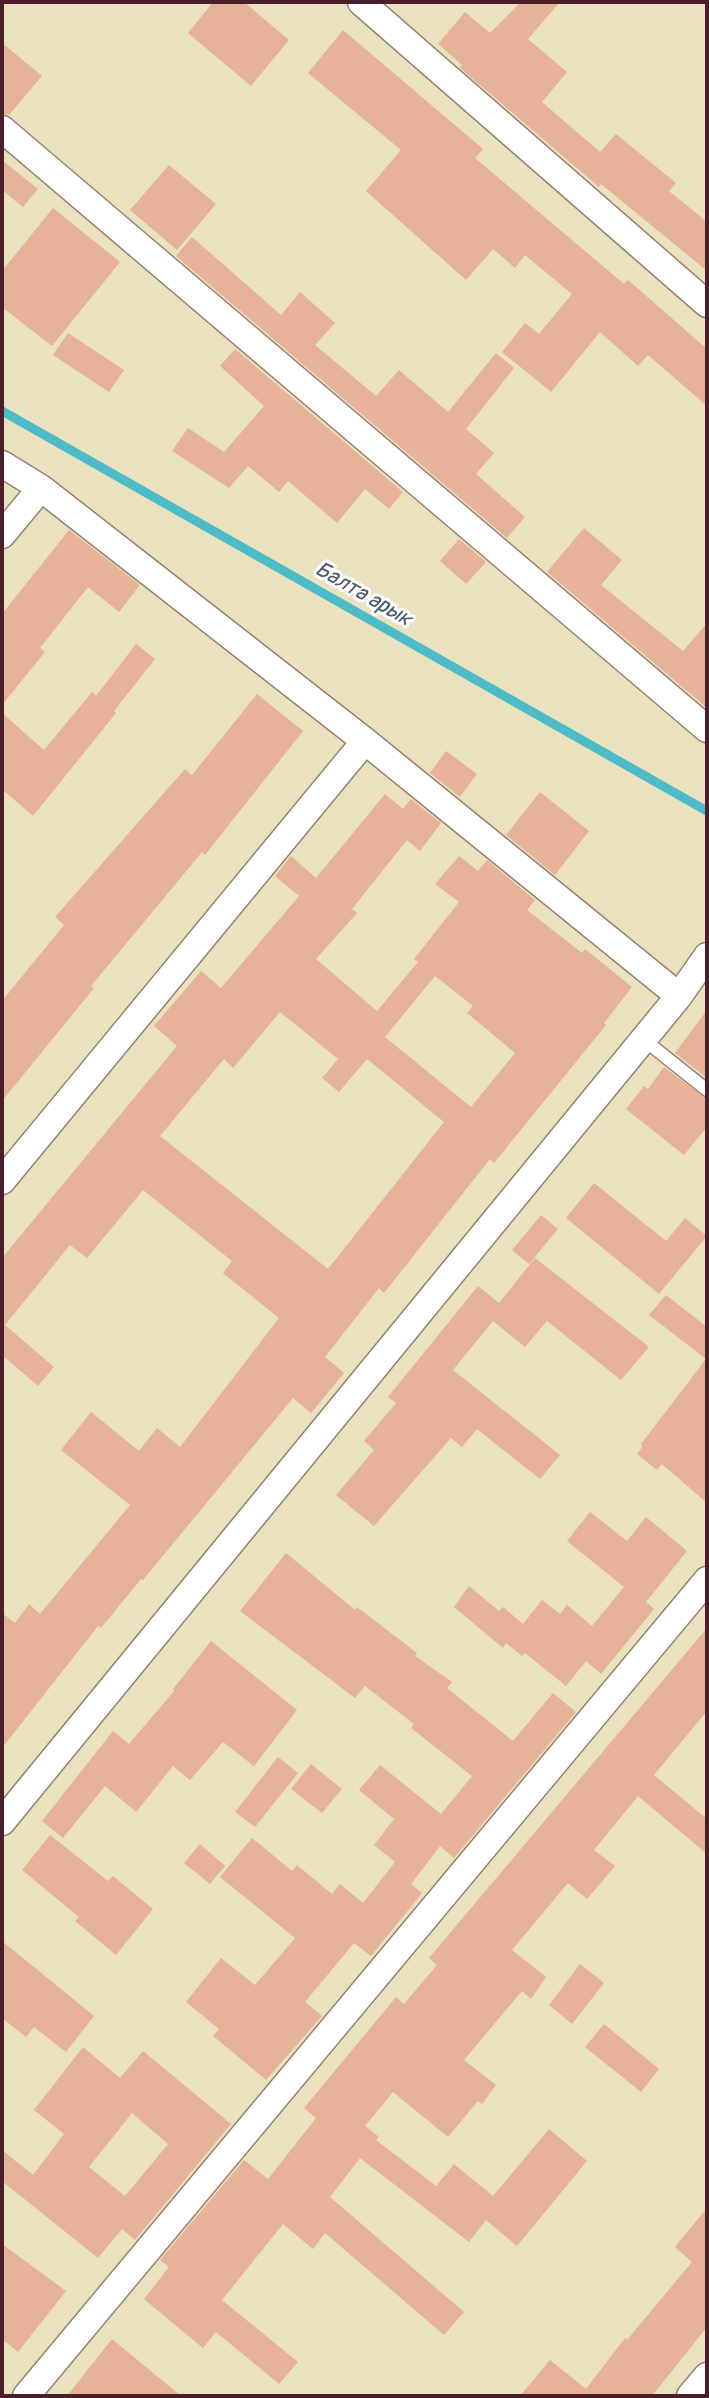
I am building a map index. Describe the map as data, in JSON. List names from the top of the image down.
{
  "water": ["Балта арык"]
}
